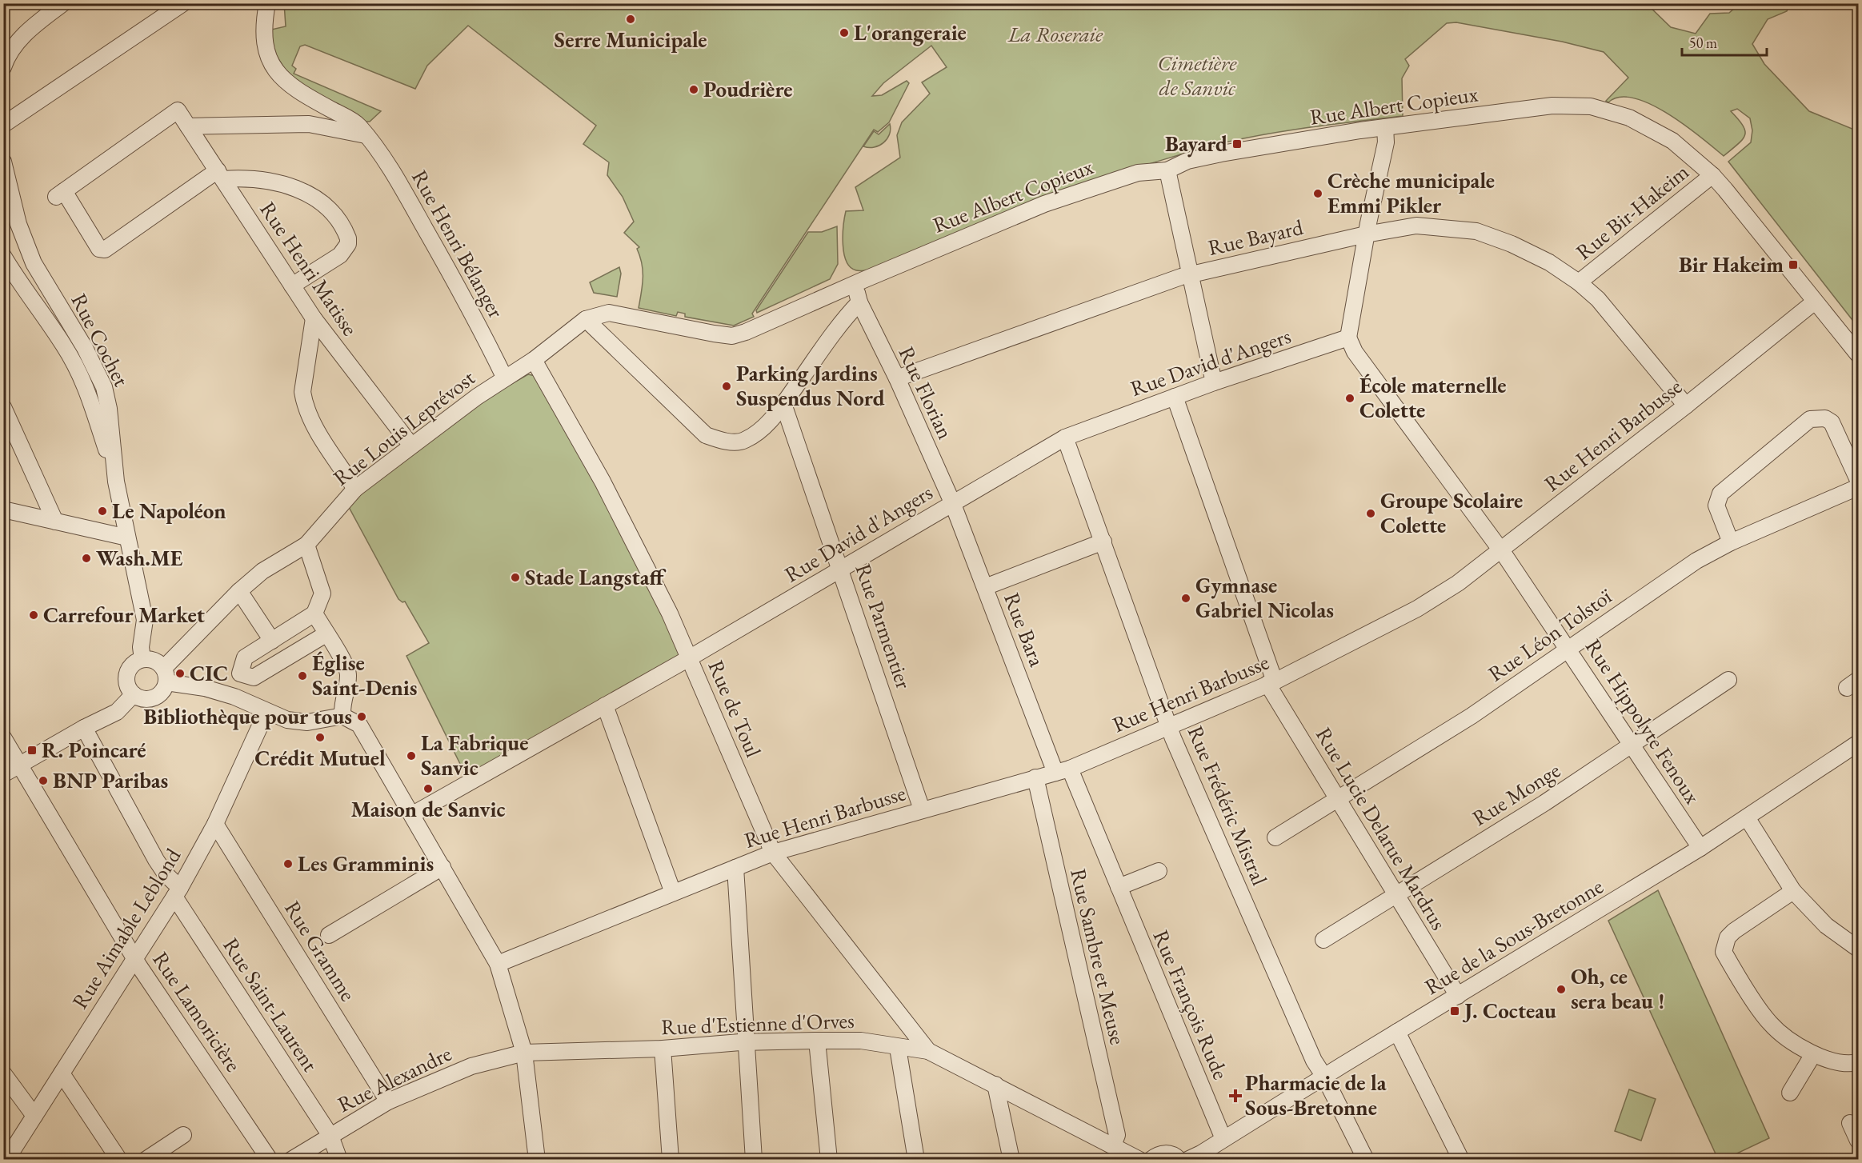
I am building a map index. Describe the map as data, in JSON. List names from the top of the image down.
{
  "streets": {
    "street": [
      "Rue Albert Copieux",
      "Rue Bir-Hakeim",
      "Rue Bayard",
      "Rue Henri Bélanger",
      "Rue Henri Matisse",
      "Rue Cochet",
      "Rue David d'Angers",
      "Rue Florian",
      "Rue Louis Leprévost",
      "Rue Henri Barbusse",
      "Rue Parmentier",
      "Rue Bara",
      "Rue Léon Tolstoï",
      "Rue de Toul",
      "Rue Hippolyte Fenoux",
      "Rue Monge",
      "Rue Frédéric Mistral",
      "Rue Lucie Delarue Mardrus",
      "Rue Aimable Leblond",
      "Rue de la Sous-Bretonne",
      "Rue Gramme",
      "Rue Sambre et Meuse",
      "Rue Saint-Laurent",
      "Rue François Rude",
      "Rue Lamoricière",
      "Rue d'Estienne d'Orves",
      "Rue Alexandre"
    ]
  },
  "crossings": [
    ["Rue Albert Copieux", "Rue Bir-Hakeim"],
    ["Rue Albert Copieux", "Rue Henri Bélanger"],
    ["Rue Albert Copieux", "Rue Louis Leprévost"],
    ["Rue Albert Copieux", "Rue Henri Barbusse"],
    ["Rue Albert Copieux", "Rue de Toul"],
    ["Rue Bir-Hakeim", "Rue Bayard"],
    ["Rue Bayard", "Rue Florian"],
    ["Rue Bayard", "Rue Henri Barbusse"],
    ["Rue Henri Bélanger", "Rue Louis Leprévost"],
    ["Rue Henri Matisse", "Rue Louis Leprévost"],
    ["Rue Cochet", "Rue Louis Leprévost"],
    ["Rue David d'Angers", "Rue Florian"],
    ["Rue David d'Angers", "Rue Parmentier"],
    ["Rue David d'Angers", "Rue Bara"],
    ["Rue David d'Angers", "Rue de Toul"],
    ["Rue David d'Angers", "Rue Hippolyte Fenoux"],
    ["Rue David d'Angers", "Rue Frédéric Mistral"],
    ["Rue David d'Angers", "Rue Lucie Delarue Mardrus"],
    ["Rue Florian", "Rue Bara"],
    ["Rue Henri Barbusse", "Rue Parmentier"],
    ["Rue Henri Barbusse", "Rue Bara"],
    ["Rue Henri Barbusse", "Rue de Toul"],
    ["Rue Henri Barbusse", "Rue Hippolyte Fenoux"],
    ["Rue Henri Barbusse", "Rue Frédéric Mistral"],
    ["Rue Henri Barbusse", "Rue Lucie Delarue Mardrus"],
    ["Rue Henri Barbusse", "Rue Sambre et Meuse"],
    ["Rue Henri Barbusse", "Rue François Rude"],
    ["Rue Bara", "Rue François Rude"],
    ["Rue Léon Tolstoï", "Rue Hippolyte Fenoux"],
    ["Rue Léon Tolstoï", "Rue Lucie Delarue Mardrus"],
    ["Rue de Toul", "Rue d'Estienne d'Orves"],
    ["Rue Hippolyte Fenoux", "Rue Monge"],
    ["Rue Hippolyte Fenoux", "Rue de la Sous-Bretonne"],
    ["Rue Monge", "Rue Lucie Delarue Mardrus"],
    ["Rue Frédéric Mistral", "Rue de la Sous-Bretonne"],
    ["Rue Lucie Delarue Mardrus", "Rue de la Sous-Bretonne"],
    ["Rue Aimable Leblond", "Rue Gramme"],
    ["Rue Aimable Leblond", "Rue Saint-Laurent"],
    ["Rue Aimable Leblond", "Rue Lamoricière"],
    ["Rue de la Sous-Bretonne", "Rue François Rude"],
    ["Rue Gramme", "Rue Alexandre"],
    ["Rue Sambre et Meuse", "Rue d'Estienne d'Orves"],
    ["Rue Saint-Laurent", "Rue Alexandre"],
    ["Rue d'Estienne d'Orves", "Rue Alexandre"]
  ],
  "parks": ["La Roseraie", "Cimetière de Sanvic"],
  "places": {
    "other": [
      "Serre Municipale",
      "L'orangeraie",
      "Poudrière",
      "Crèche municipale Emmi Pikler",
      "Parking Jardins Suspendus Nord",
      "École maternelle Colette",
      "Le Napoléon",
      "Groupe Scolaire Colette",
      "Wash.ME",
      "Stade Langstaff",
      "Gymnase Gabriel Nicolas",
      "Carrefour Market",
      "CIC",
      "Église Saint-Denis",
      "Bibliothèque pour tous",
      "Crédit Mutuel",
      "La Fabrique Sanvic",
      "BNP Paribas",
      "Maison de Sanvic",
      "Les Gramminis",
      "Oh, ce sera beau !"
    ],
    "transit": [
      "Bayard",
      "Bir Hakeim",
      "R. Poincaré",
      "J. Cocteau"
    ],
    "health": ["Pharmacie de la Sous-Bretonne"]
  },
  "scale_bar": "50 m"
}
